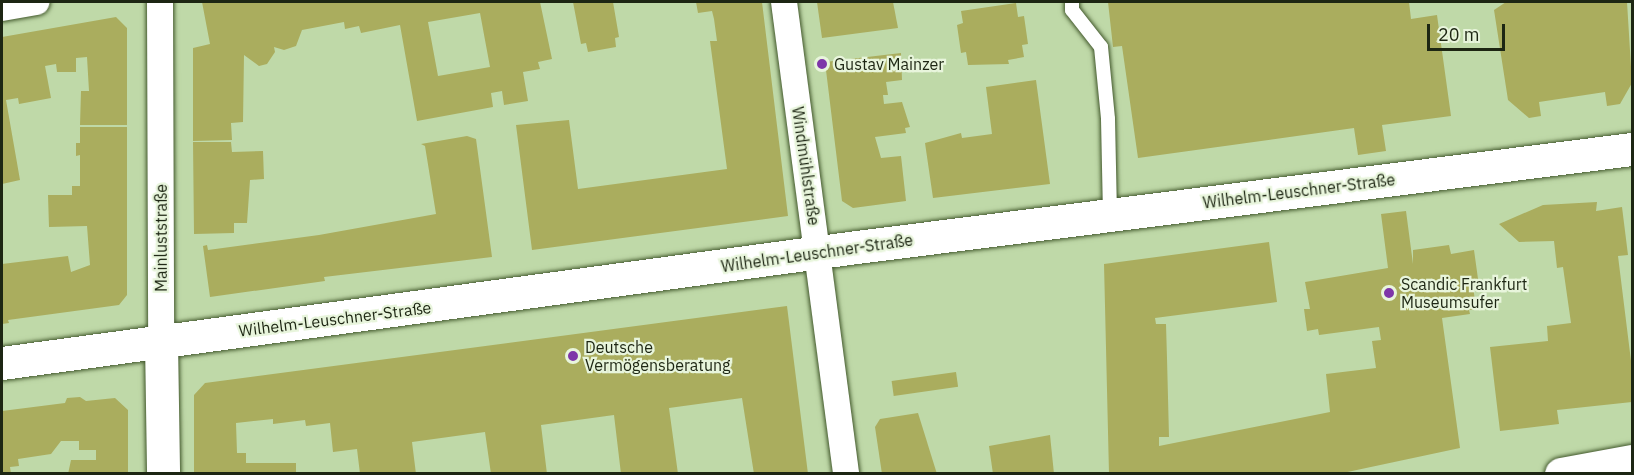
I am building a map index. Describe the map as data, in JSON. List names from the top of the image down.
{
  "streets": {
    "main road": ["Wilhelm-Leuschner-Straße", "Mainluststraße"],
    "street": ["Windmühlstraße"]
  },
  "crossings": [
    ["Windmühlstraße", "Wilhelm-Leuschner-Straße"],
    ["Wilhelm-Leuschner-Straße", "Mainluststraße"]
  ],
  "places": ["Gustav Mainzer", "Scandic Frankfurt Museumsufer", "Deutsche Vermögensberatung"],
  "scale_bar": "20 m"
}
